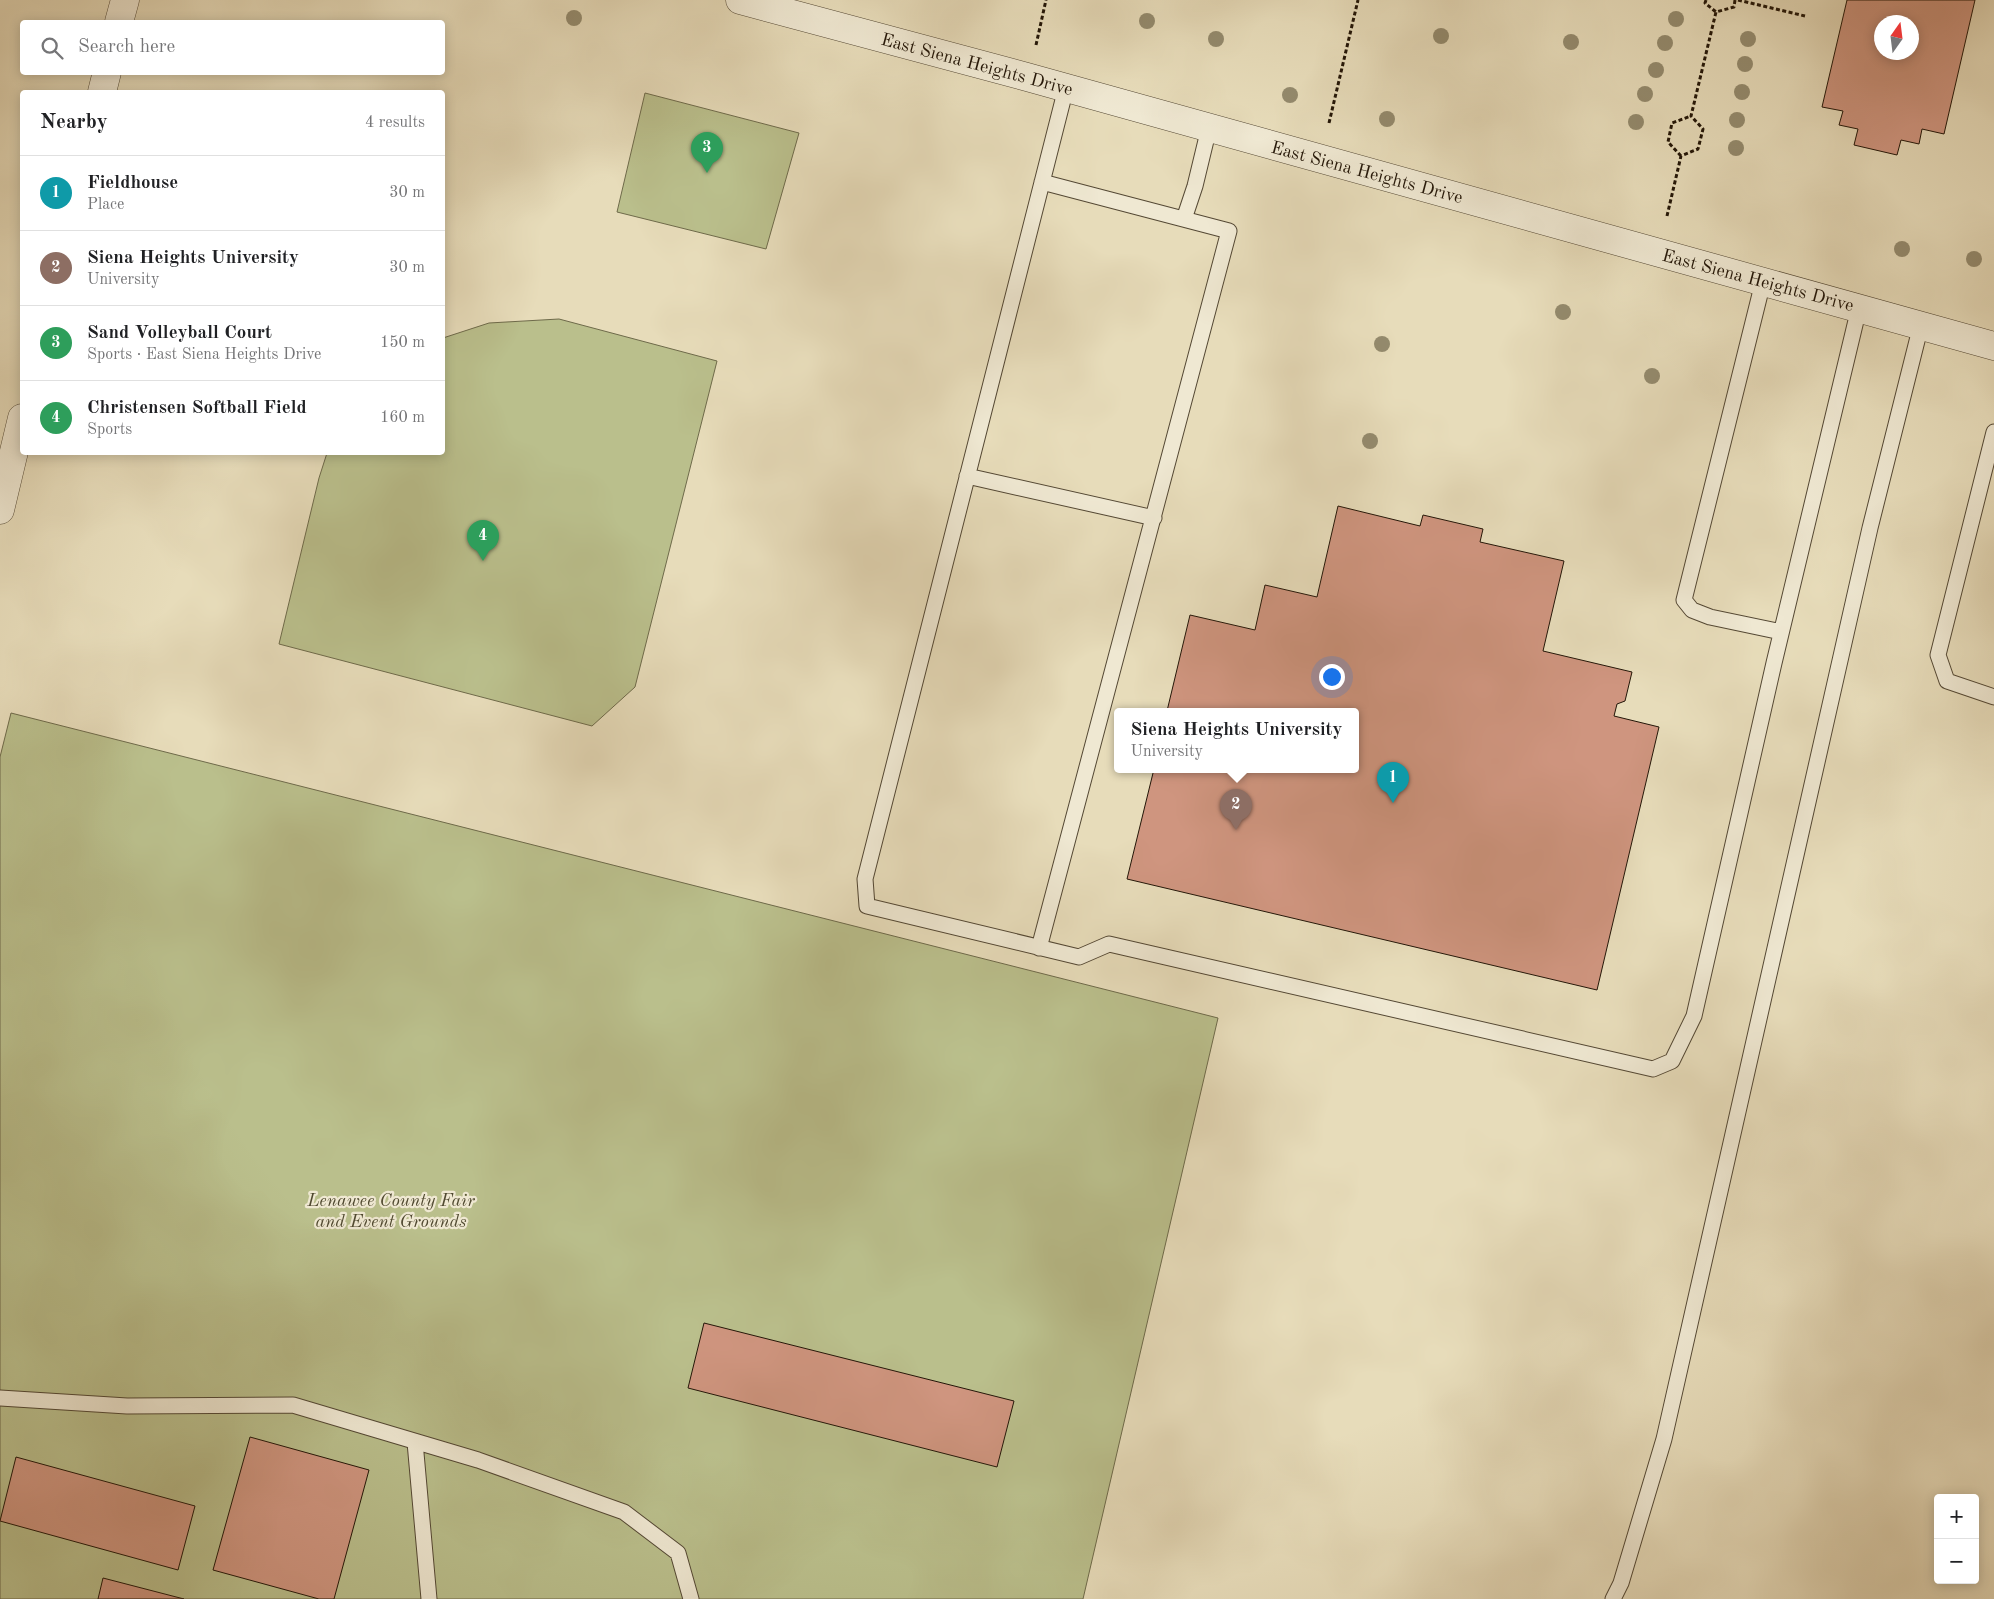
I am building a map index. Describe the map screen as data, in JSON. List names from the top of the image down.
{
  "streets": {
    "street": ["East Siena Heights Drive"]
  },
  "parks": ["Lenawee County Fair and Event Grounds"],
  "north": "top",
  "page": {
    "search": "Search here",
    "heading": ["Nearby", "4 results"],
    "pins": [
      "3",
      "4",
      "1",
      "2"
    ],
    "list": [
      {
        "mark": "1",
        "name": "Fieldhouse",
        "note": "Place",
        "value": "30 m"
      },
      {
        "mark": "2",
        "name": "Siena Heights University",
        "note": "University",
        "value": "30 m"
      },
      {
        "mark": "3",
        "name": "Sand Volleyball Court",
        "note": "Sports · East Siena Heights Drive",
        "value": "150 m"
      },
      {
        "mark": "4",
        "name": "Christensen Softball Field",
        "note": "Sports",
        "value": "160 m"
      }
    ],
    "popup": ["Siena Heights University", "University"],
    "map_buttons": ["+", "−"]
  }
}
